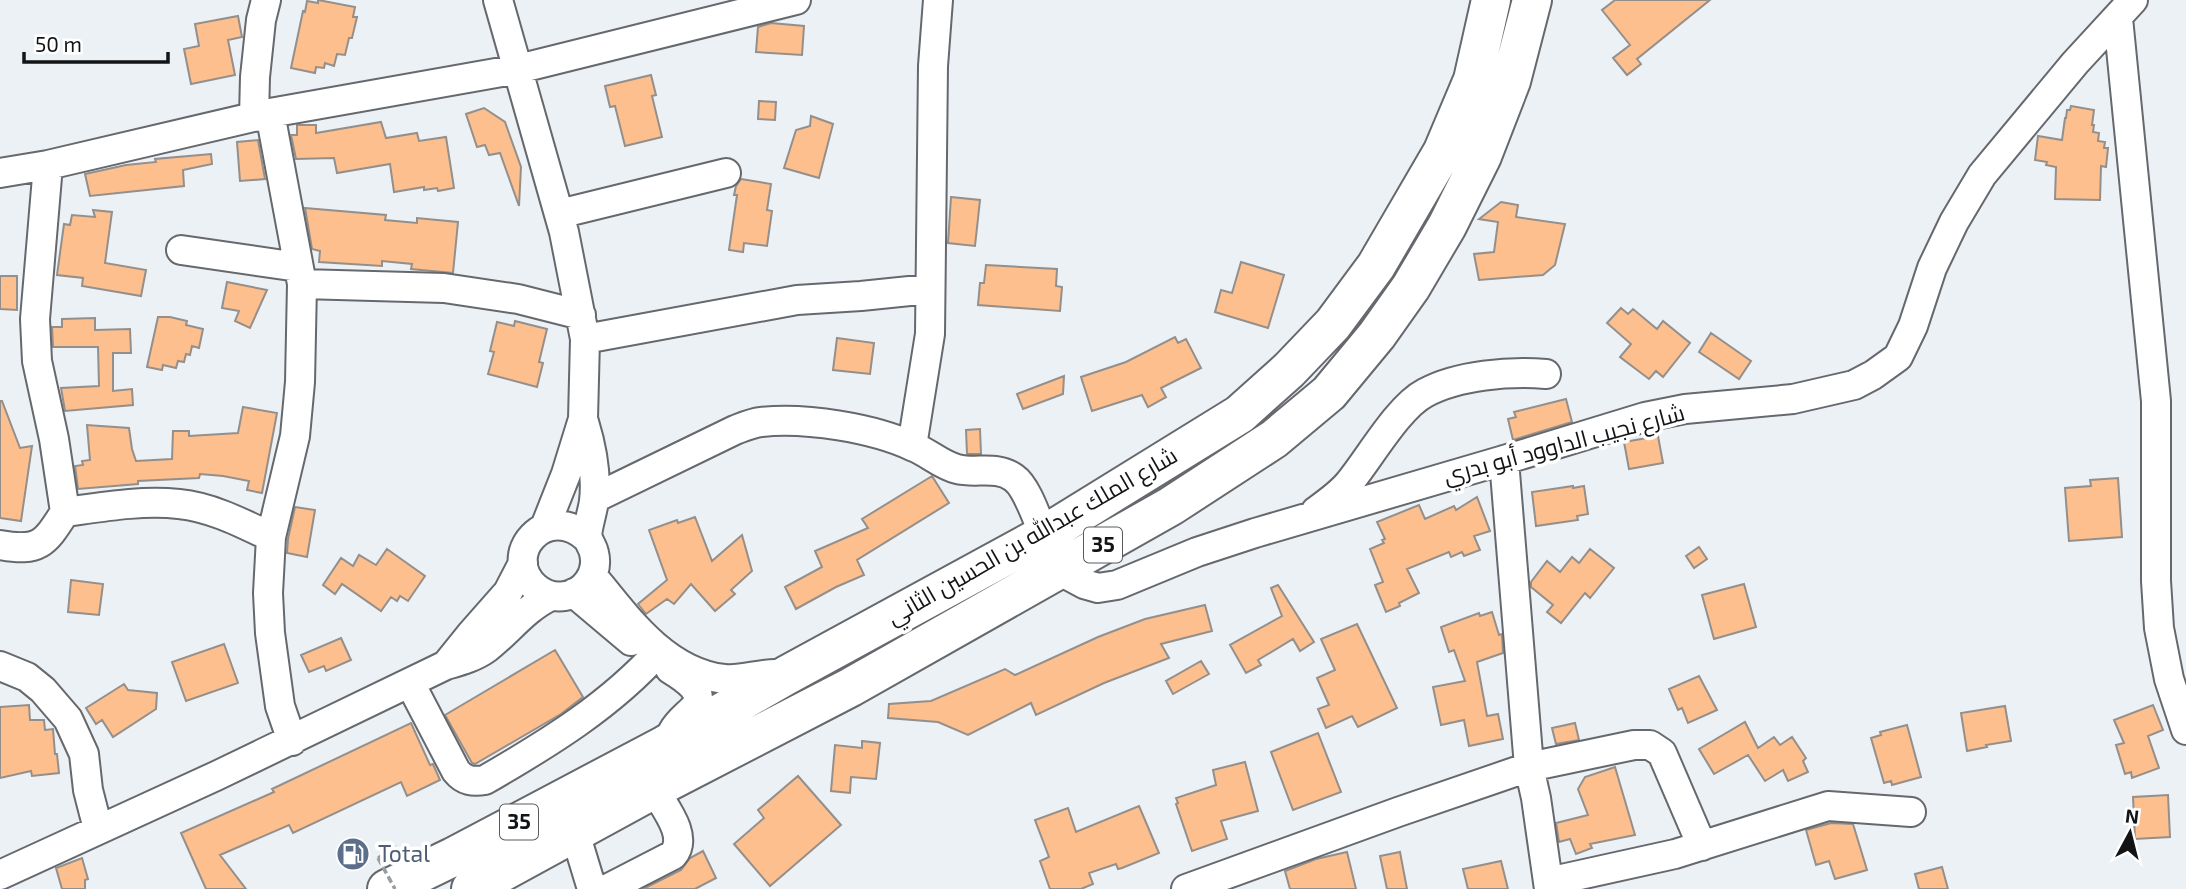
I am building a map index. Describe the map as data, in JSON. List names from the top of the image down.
{
  "streets": {
    "highway": ["شارع الملك عبدالله بن الحسين الثاني", "35"],
    "street": ["شارع نجيب الداوود أبو بدري"]
  },
  "crossings": [
    ["شارع نجيب الداوود أبو بدري", "شارع الملك عبدالله بن الحسين الثاني"]
  ],
  "places": {
    "fuel station": ["Total"]
  },
  "scale_bar": "50 m",
  "north": "top"
}
